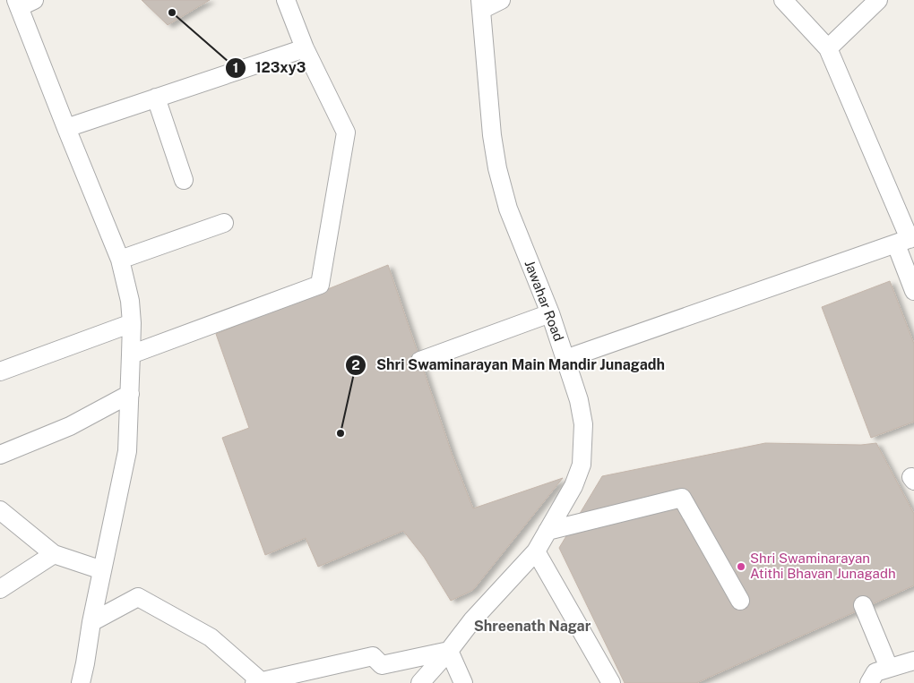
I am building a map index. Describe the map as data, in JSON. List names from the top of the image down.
{
  "streets": {
    "street": ["Jawahar Road"]
  },
  "districts": ["Shreenath Nagar"],
  "places": ["123xy3", "Shri Swaminarayan Main Mandir Junagadh", "Shri Swaminarayan Atithi Bhavan Junagadh"]
}
